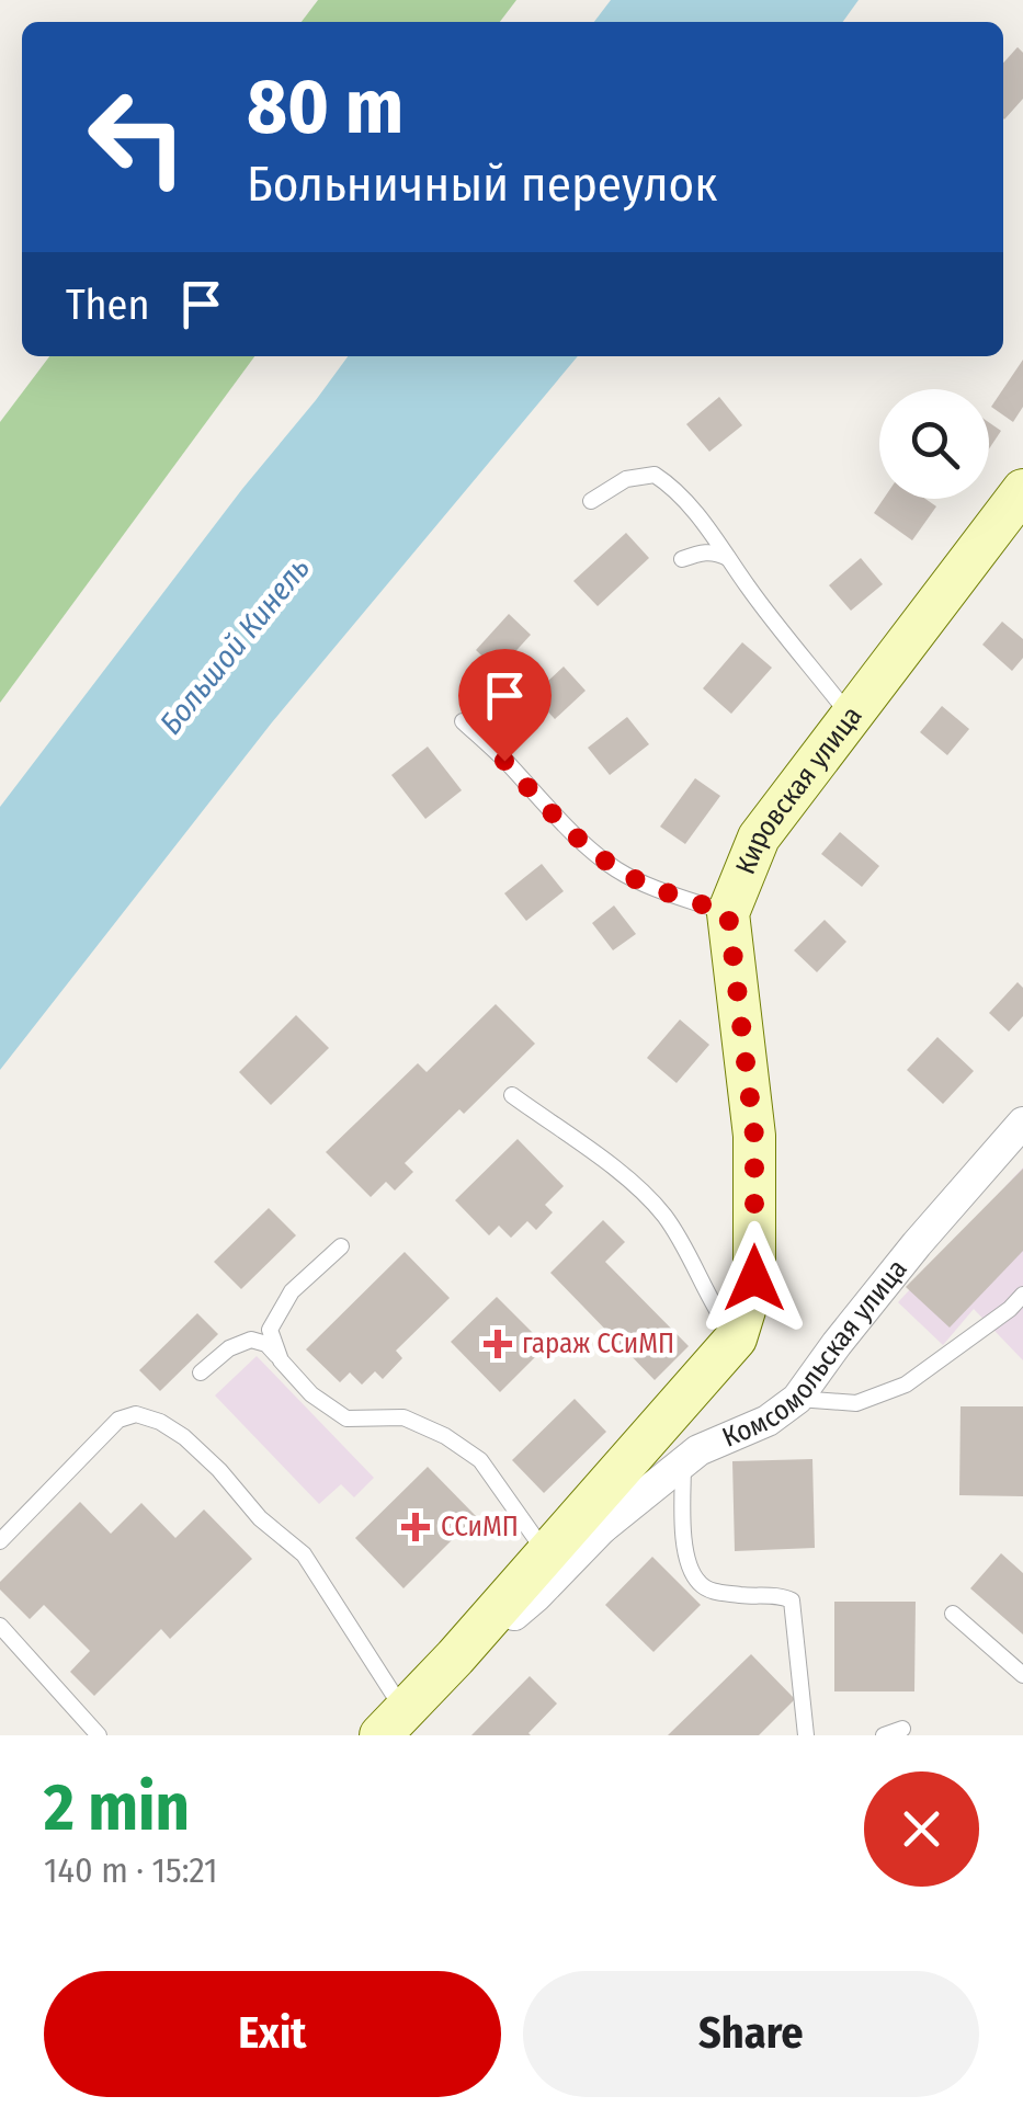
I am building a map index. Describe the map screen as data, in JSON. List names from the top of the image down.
{
  "streets": {
    "main road": ["Кировская улица", "Комсомольская улица"]
  },
  "crossings": [
    ["Кировская улица", "Комсомольская улица"]
  ],
  "water": ["Большой Кинель"],
  "places": {
    "health": ["гараж ССиМП", "ССиМП"]
  },
  "page": {
    "turn": ["80 m", "Больничный переулок"],
    "then": "Then",
    "heading": ["2 min", "140 m · 15:21"],
    "buttons": ["Exit", "Share"]
  }
}
